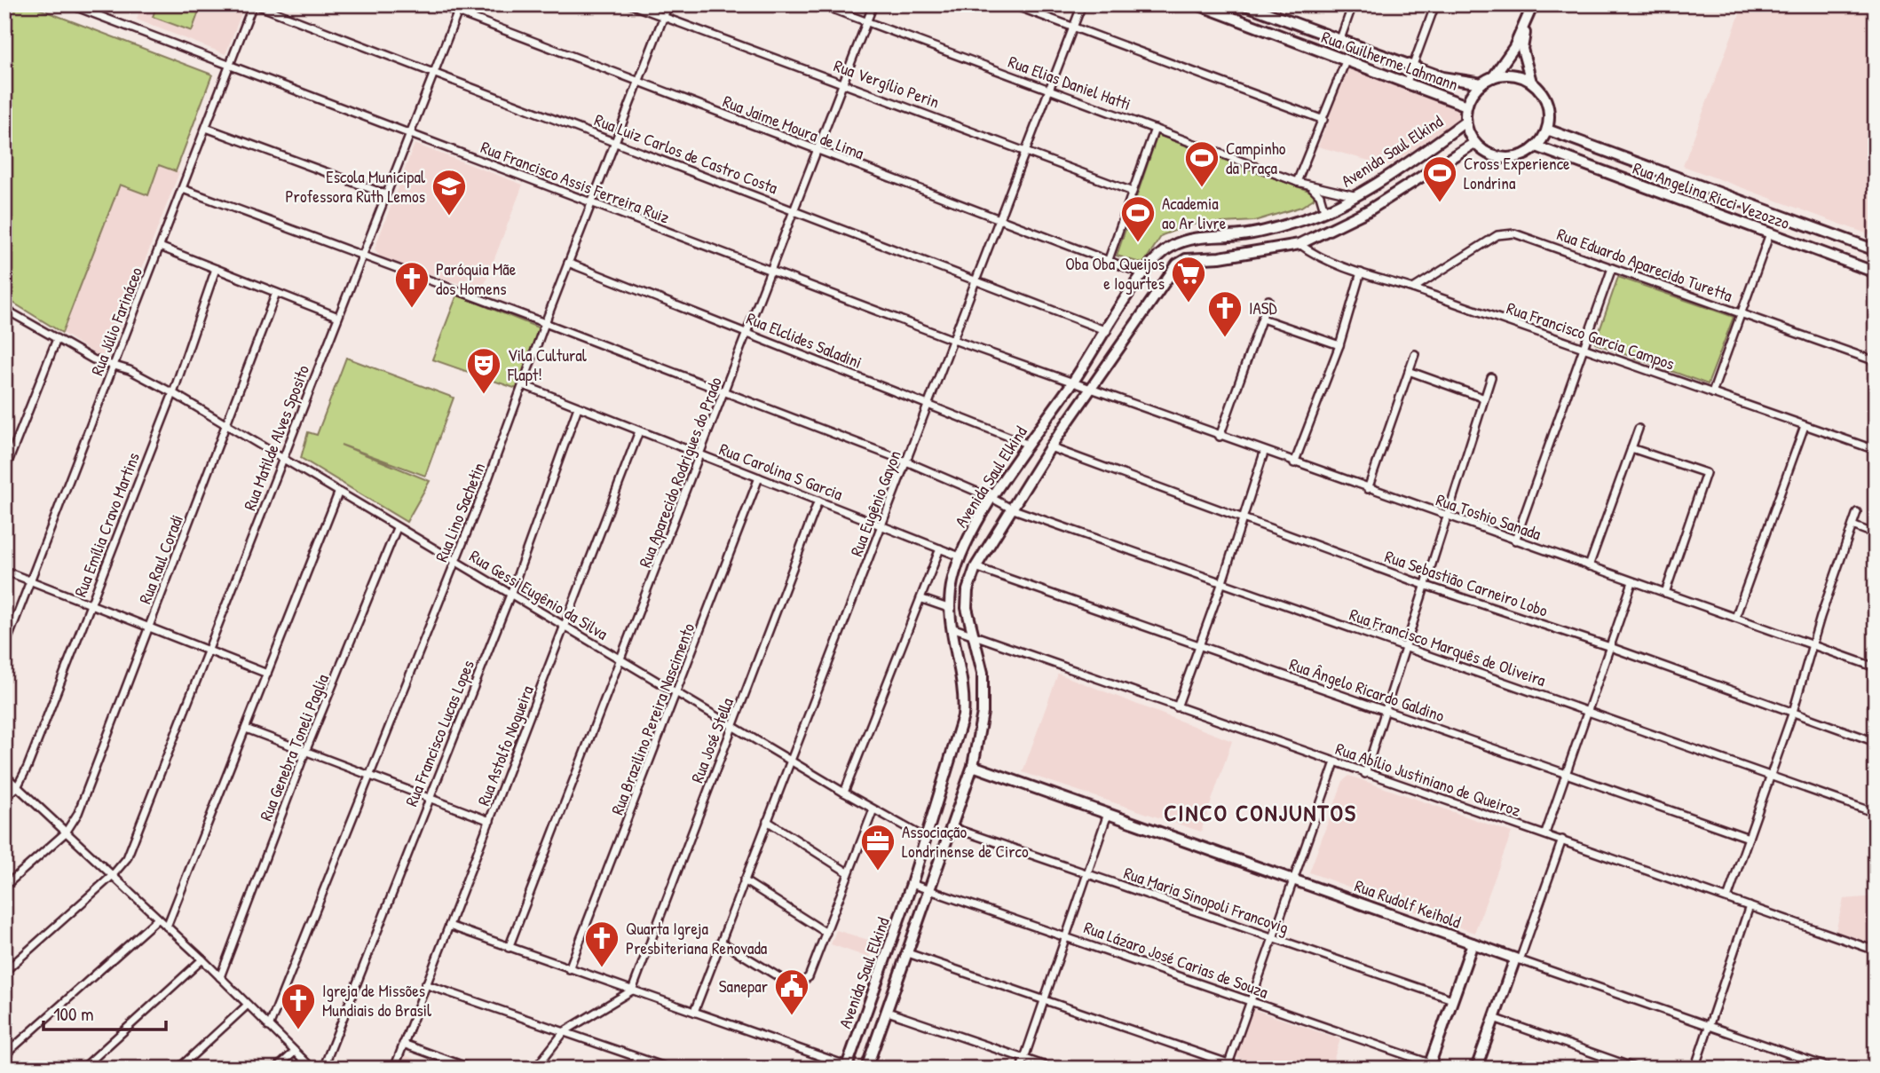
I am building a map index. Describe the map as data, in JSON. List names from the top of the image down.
{
  "streets": {
    "main road": [
      "Rua Guilherme Lahmann",
      "Avenida Saul Elkind",
      "Rua Angelina Ricci Vezozzo",
      "Rua Rudolf Keihold"
    ],
    "street": [
      "Rua Elias Daniel Hatti",
      "Rua Vergílio Perin",
      "Rua Jaime Moura de Lima",
      "Rua Luiz Carlos de Castro Costa",
      "Rua Francisco Assis Ferreira Ruiz",
      "Rua Eduardo Aparecido Turetta",
      "Rua Júlio Farináceo",
      "Rua Francisco Garcia Campos",
      "Rua Elclides Saladini",
      "Rua Matilde Alves Sposito",
      "Rua Carolina S Garcia",
      "Rua Aparecido Rodrigues do Prado",
      "Rua Eugênio Gayon",
      "Rua Lino Sachetin",
      "Rua Toshio Sanada",
      "Rua Emília Cravo Martins",
      "Rua Raul Coradi",
      "Rua Sebastião Carneiro Lobo",
      "Rua Gessi Eugênio da Silva",
      "Rua Francisco Marquês de Oliveira",
      "Rua Ângelo Ricardo Galdino",
      "Rua Brazilino Pereira Nascimento",
      "Rua Francisco Lucas Lopes",
      "Rua José Stella",
      "Rua Astolfo Nogueira",
      "Rua Genebra Toneli Paglia",
      "Rua Abílio Justiniano de Queiroz",
      "Rua Maria Sinopoli Francovig",
      "Rua Lázaro José Carias de Souza"
    ]
  },
  "crossings": [
    ["Rua Guilherme Lahmann", "Avenida Saul Elkind"],
    ["Rua Guilherme Lahmann", "Rua Angelina Ricci Vezozzo"],
    ["Rua Elias Daniel Hatti", "Avenida Saul Elkind"],
    ["Rua Elias Daniel Hatti", "Rua Aparecido Rodrigues do Prado"],
    ["Rua Elias Daniel Hatti", "Rua Eugênio Gayon"],
    ["Rua Vergílio Perin", "Rua Aparecido Rodrigues do Prado"],
    ["Rua Vergílio Perin", "Rua Eugênio Gayon"],
    ["Rua Vergílio Perin", "Rua Lino Sachetin"],
    ["Rua Jaime Moura de Lima", "Avenida Saul Elkind"],
    ["Rua Jaime Moura de Lima", "Rua Matilde Alves Sposito"],
    ["Rua Jaime Moura de Lima", "Rua Aparecido Rodrigues do Prado"],
    ["Rua Jaime Moura de Lima", "Rua Eugênio Gayon"],
    ["Rua Jaime Moura de Lima", "Rua Lino Sachetin"],
    ["Avenida Saul Elkind", "Rua Luiz Carlos de Castro Costa"],
    ["Avenida Saul Elkind", "Rua Francisco Assis Ferreira Ruiz"],
    ["Avenida Saul Elkind", "Rua Angelina Ricci Vezozzo"],
    ["Avenida Saul Elkind", "Rua Francisco Garcia Campos"],
    ["Avenida Saul Elkind", "Rua Elclides Saladini"],
    ["Avenida Saul Elkind", "Rua Carolina S Garcia"],
    ["Avenida Saul Elkind", "Rua Toshio Sanada"],
    ["Avenida Saul Elkind", "Rua Sebastião Carneiro Lobo"],
    ["Avenida Saul Elkind", "Rua Gessi Eugênio da Silva"],
    ["Avenida Saul Elkind", "Rua Francisco Marquês de Oliveira"],
    ["Avenida Saul Elkind", "Rua Ângelo Ricardo Galdino"],
    ["Avenida Saul Elkind", "Rua Abílio Justiniano de Queiroz"],
    ["Avenida Saul Elkind", "Rua Maria Sinopoli Francovig"],
    ["Avenida Saul Elkind", "Rua Rudolf Keihold"],
    ["Avenida Saul Elkind", "Rua Lázaro José Carias de Souza"],
    ["Rua Luiz Carlos de Castro Costa", "Rua Júlio Farináceo"],
    ["Rua Luiz Carlos de Castro Costa", "Rua Matilde Alves Sposito"],
    ["Rua Luiz Carlos de Castro Costa", "Rua Aparecido Rodrigues do Prado"],
    ["Rua Luiz Carlos de Castro Costa", "Rua Eugênio Gayon"],
    ["Rua Luiz Carlos de Castro Costa", "Rua Lino Sachetin"],
    ["Rua Francisco Assis Ferreira Ruiz", "Rua Júlio Farináceo"],
    ["Rua Francisco Assis Ferreira Ruiz", "Rua Matilde Alves Sposito"],
    ["Rua Francisco Assis Ferreira Ruiz", "Rua Aparecido Rodrigues do Prado"],
    ["Rua Francisco Assis Ferreira Ruiz", "Rua Eugênio Gayon"],
    ["Rua Francisco Assis Ferreira Ruiz", "Rua Lino Sachetin"],
    ["Rua Francisco Assis Ferreira Ruiz", "Rua Toshio Sanada"],
    ["Rua Eduardo Aparecido Turetta", "Rua Francisco Garcia Campos"],
    ["Rua Júlio Farináceo", "Rua Gessi Eugênio da Silva"],
    ["Rua Júlio Farináceo", "Rua Francisco Marquês de Oliveira"],
    ["Rua Elclides Saladini", "Rua Aparecido Rodrigues do Prado"],
    ["Rua Elclides Saladini", "Rua Eugênio Gayon"],
    ["Rua Elclides Saladini", "Rua Lino Sachetin"],
    ["Rua Matilde Alves Sposito", "Rua Gessi Eugênio da Silva"],
    ["Rua Matilde Alves Sposito", "Rua Francisco Marquês de Oliveira"],
    ["Rua Carolina S Garcia", "Rua Aparecido Rodrigues do Prado"],
    ["Rua Carolina S Garcia", "Rua Eugênio Gayon"],
    ["Rua Carolina S Garcia", "Rua Lino Sachetin"],
    ["Rua Carolina S Garcia", "Rua Brazilino Pereira Nascimento"],
    ["Rua Carolina S Garcia", "Rua Francisco Lucas Lopes"],
    ["Rua Carolina S Garcia", "Rua José Stella"],
    ["Rua Carolina S Garcia", "Rua Astolfo Nogueira"],
    ["Rua Aparecido Rodrigues do Prado", "Rua Gessi Eugênio da Silva"],
    ["Rua Aparecido Rodrigues do Prado", "Rua Francisco Marquês de Oliveira"],
    ["Rua Eugênio Gayon", "Rua Gessi Eugênio da Silva"],
    ["Rua Eugênio Gayon", "Rua Francisco Marquês de Oliveira"],
    ["Rua Lino Sachetin", "Rua Gessi Eugênio da Silva"],
    ["Rua Lino Sachetin", "Rua Francisco Marquês de Oliveira"],
    ["Rua Emília Cravo Martins", "Rua Gessi Eugênio da Silva"],
    ["Rua Raul Coradi", "Rua Gessi Eugênio da Silva"],
    ["Rua Gessi Eugênio da Silva", "Rua Brazilino Pereira Nascimento"],
    ["Rua Gessi Eugênio da Silva", "Rua Francisco Lucas Lopes"],
    ["Rua Gessi Eugênio da Silva", "Rua José Stella"],
    ["Rua Gessi Eugênio da Silva", "Rua Astolfo Nogueira"],
    ["Rua Gessi Eugênio da Silva", "Rua Genebra Toneli Paglia"]
  ],
  "districts": ["CINCO CONJUNTOS"],
  "places": {
    "sports": ["Campinho da Praça", "Cross Experience Londrina", "Academia ao Ar livre"],
    "school or university": ["Escola Municipal Professora Ruth Lemos"],
    "supermarket": ["Oba Oba Queijos e Iogurtes"],
    "church": [
      "Paróquia Mãe dos Homens",
      "IASD",
      "Quarta Igreja Presbiteriana Renovada",
      "Igreja de Missões Mundiais do Brasil"
    ],
    "theatre": ["Vila Cultural Flapt!"],
    "office": ["Associação Londrinense de Circo"],
    "public building": ["Sanepar"]
  },
  "scale_bar": "100 m"
}
